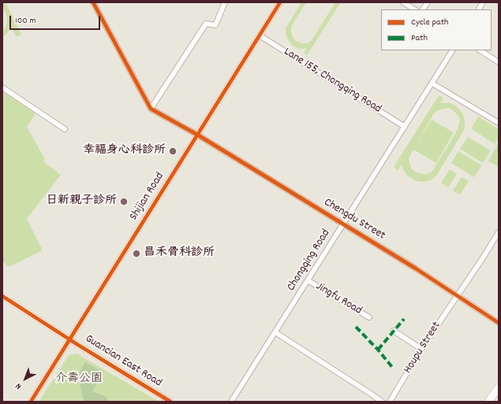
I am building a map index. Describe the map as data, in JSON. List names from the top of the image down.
{
  "streets": {
    "street": [
      "Lane 155, Chongqing Road",
      "Shijian Road",
      "Chengdu Street",
      "Chongqing Road",
      "Jingfu Road",
      "Houpu Street",
      "Guancian East Road"
    ]
  },
  "crossings": [
    ["Lane 155, Chongqing Road", "Shijian Road"],
    ["Lane 155, Chongqing Road", "Chongqing Road"],
    ["Shijian Road", "Chengdu Street"],
    ["Shijian Road", "Guancian East Road"],
    ["Chengdu Street", "Chongqing Road"],
    ["Chengdu Street", "Houpu Street"],
    ["Chongqing Road", "Jingfu Road"]
  ],
  "parks": ["介壽公園"],
  "places": ["幸福身心科診所", "日新親子診所", "昌禾骨科診所"],
  "legend": ["Cycle path", "Path"],
  "scale_bar": "100 m",
  "north": "bottom left"
}
